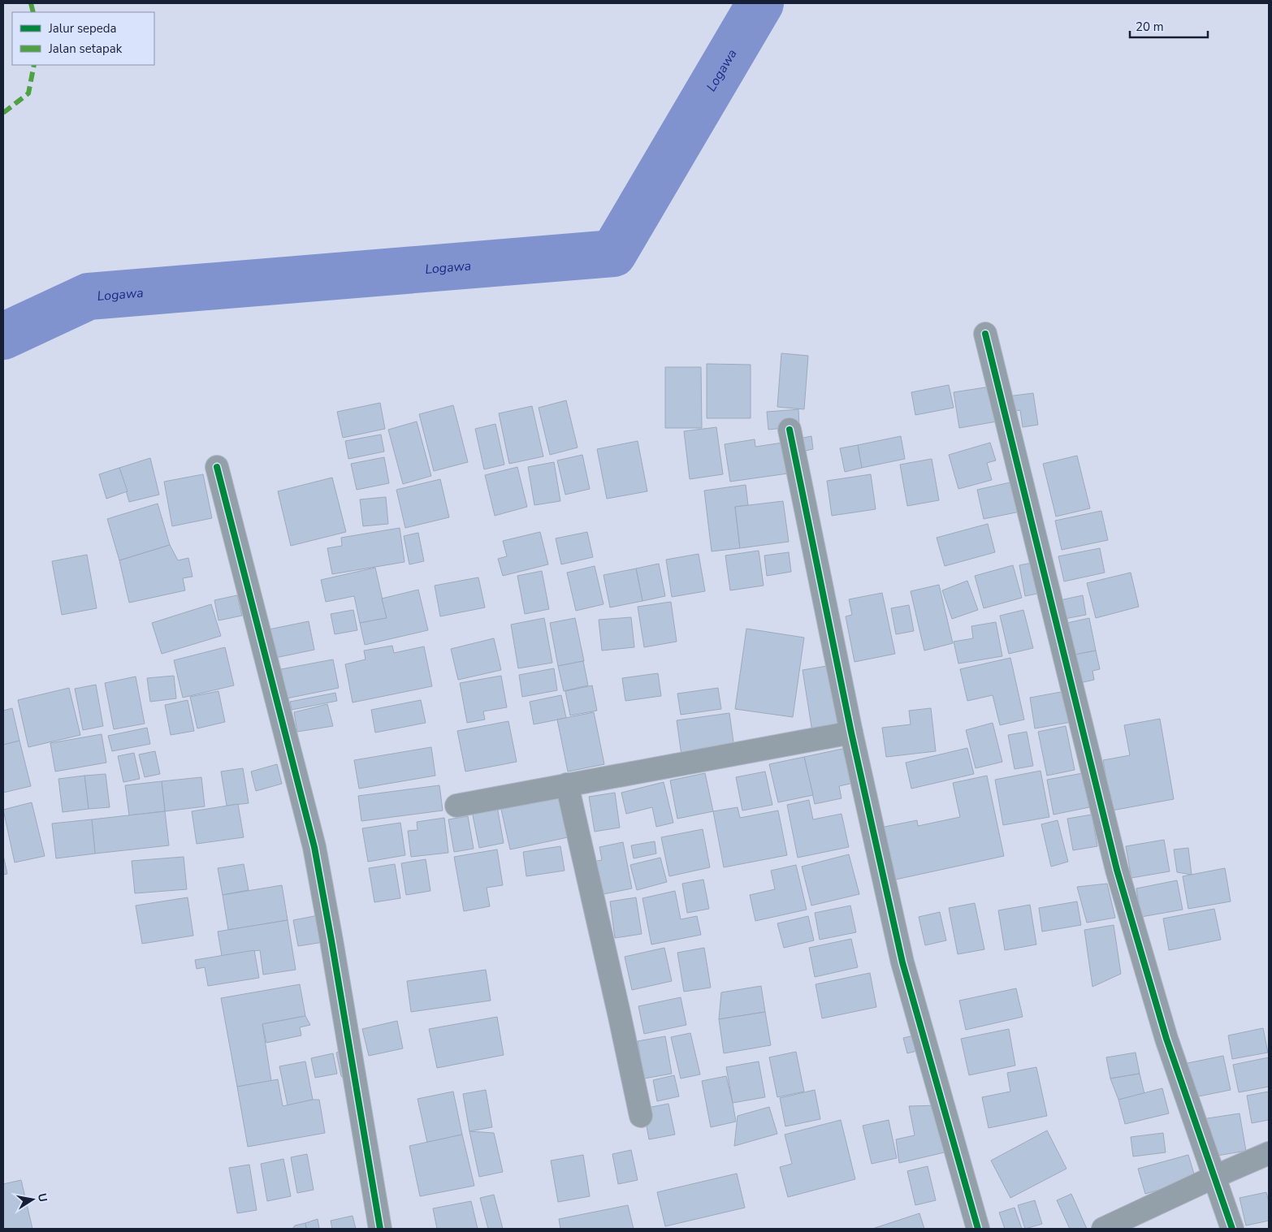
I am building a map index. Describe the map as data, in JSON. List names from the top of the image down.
{
  "water": ["Logawa"],
  "legend": ["Jalur sepeda", "Jalan setapak"],
  "scale_bar": "20 m",
  "north": "right"
}
